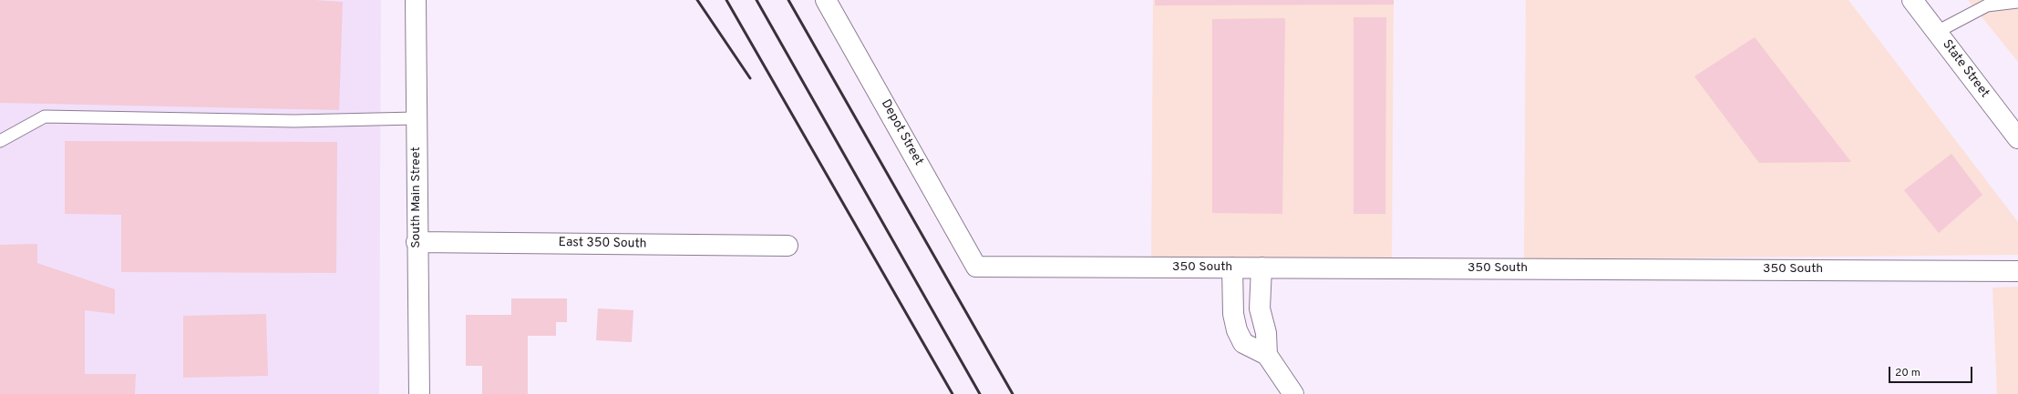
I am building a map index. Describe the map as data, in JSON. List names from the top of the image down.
{
  "streets": {
    "street": [
      "State Street",
      "Depot Street",
      "South Main Street",
      "East 350 South",
      "350 South"
    ]
  },
  "crossings": [
    ["Depot Street", "350 South"],
    ["South Main Street", "East 350 South"]
  ],
  "scale_bar": "20 m"
}
